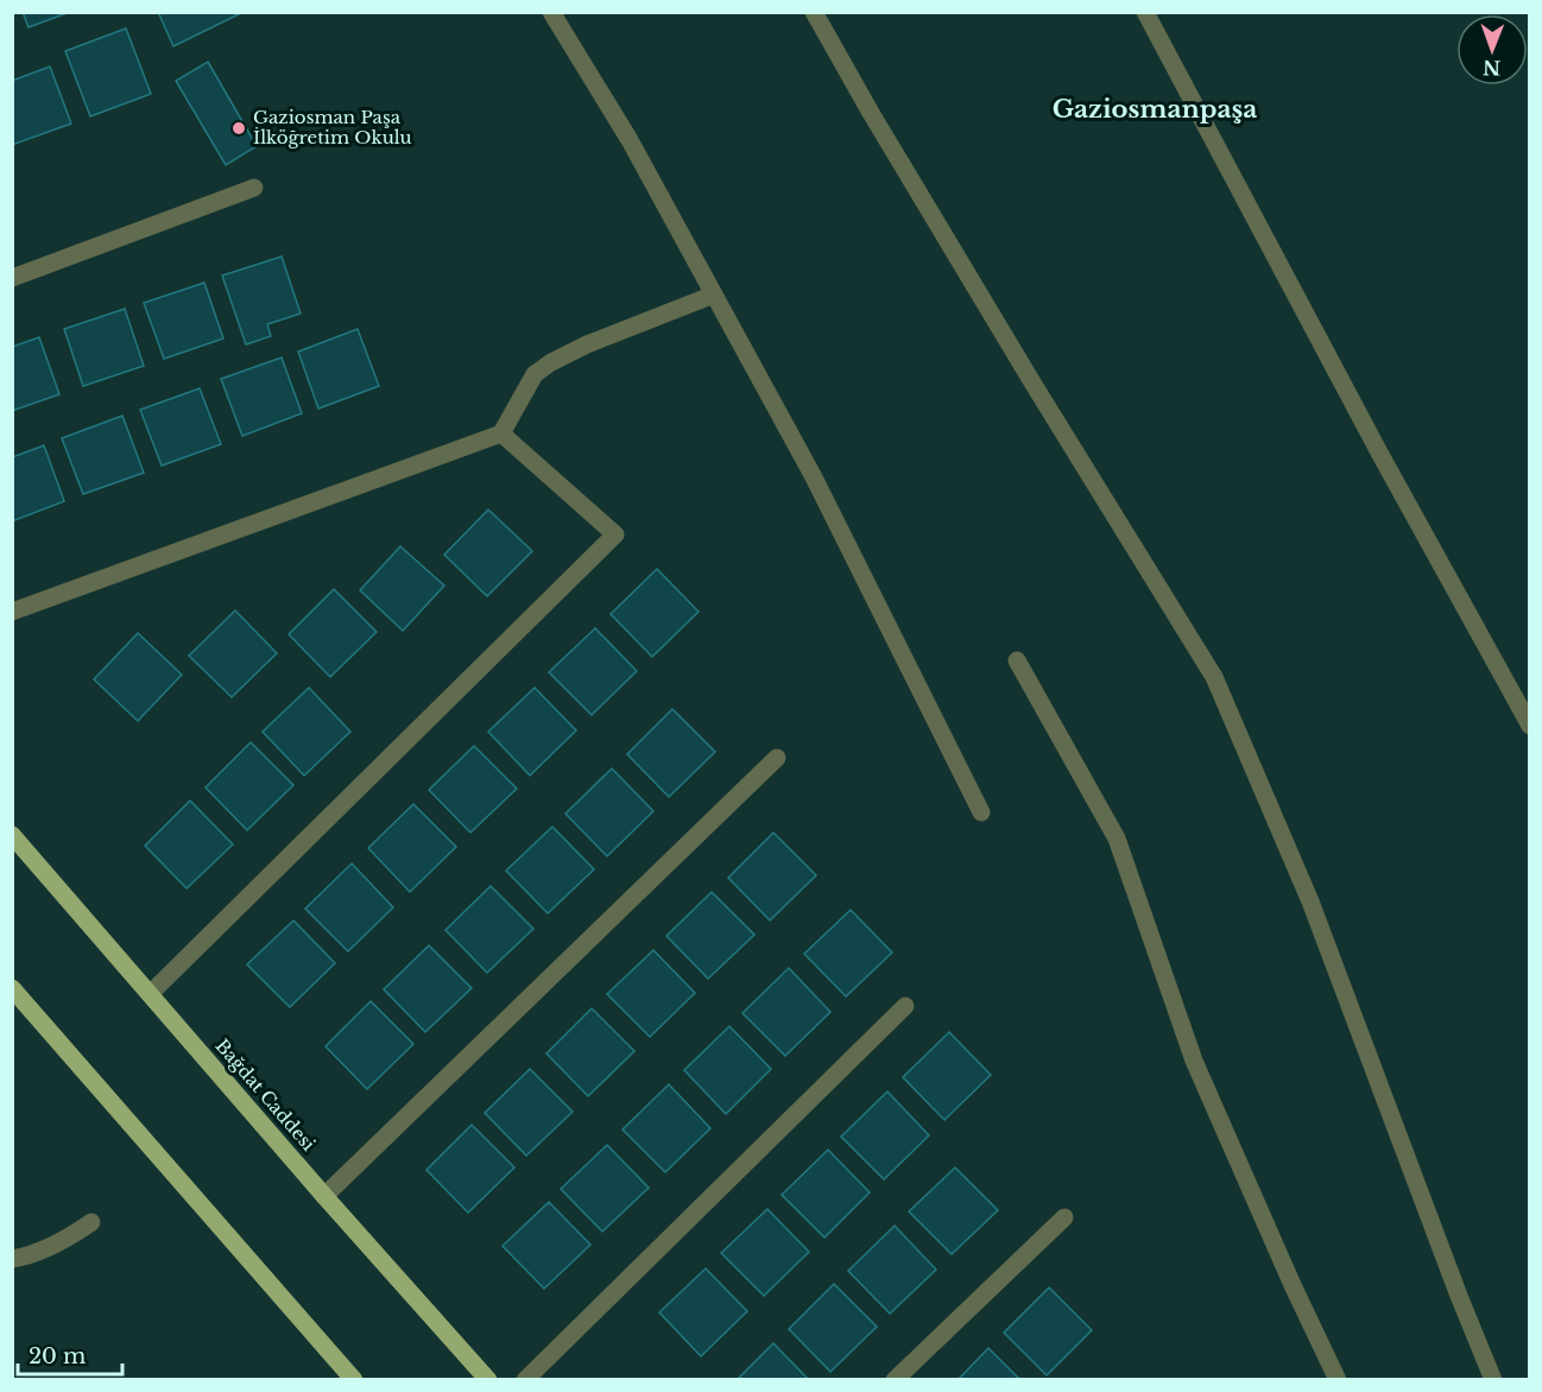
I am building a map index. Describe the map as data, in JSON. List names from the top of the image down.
{
  "streets": {
    "main road": ["Bağdat Caddesi"]
  },
  "districts": ["Gaziosmanpaşa"],
  "places": ["Gaziosman Paşa İlköğretim Okulu"],
  "scale_bar": "20 m",
  "north": "bottom"
}
